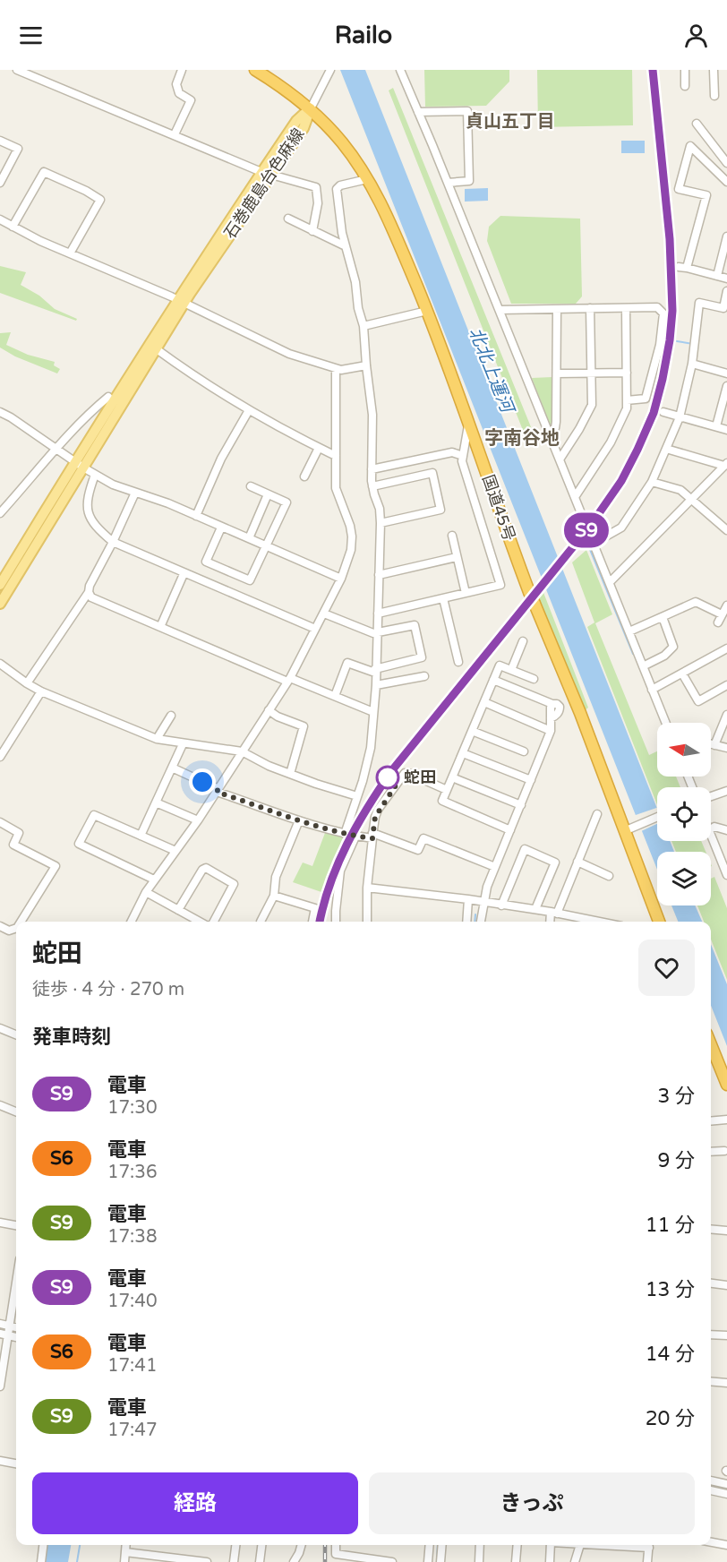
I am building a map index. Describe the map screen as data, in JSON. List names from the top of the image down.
{
  "streets": {
    "highway": ["国道45号"],
    "main road": ["石巻鹿島台色麻線"]
  },
  "crossings": [
    ["石巻鹿島台色麻線", "国道45号"]
  ],
  "districts": ["貞山五丁目", "字南谷地"],
  "water": ["北北上運河"],
  "places": ["蛇田"],
  "north": "left",
  "page": {
    "header": "Railo",
    "on_map": "S9",
    "heading": [
      ["蛇田", "徒歩 · 4 分 · 270 m"],
      "発車時刻"
    ],
    "list": [
      {
        "mark": "S9",
        "name": "電車",
        "note": "17:30",
        "value": "3 分"
      },
      {
        "mark": "S6",
        "name": "電車",
        "note": "17:36",
        "value": "9 分"
      },
      {
        "mark": "S9",
        "name": "電車",
        "note": "17:38",
        "value": "11 分"
      },
      {
        "mark": "S9",
        "name": "電車",
        "note": "17:40",
        "value": "13 分"
      },
      {
        "mark": "S6",
        "name": "電車",
        "note": "17:41",
        "value": "14 分"
      },
      {
        "mark": "S9",
        "name": "電車",
        "note": "17:47",
        "value": "20 分"
      }
    ],
    "buttons": ["経路", "きっぷ"]
  }
}
